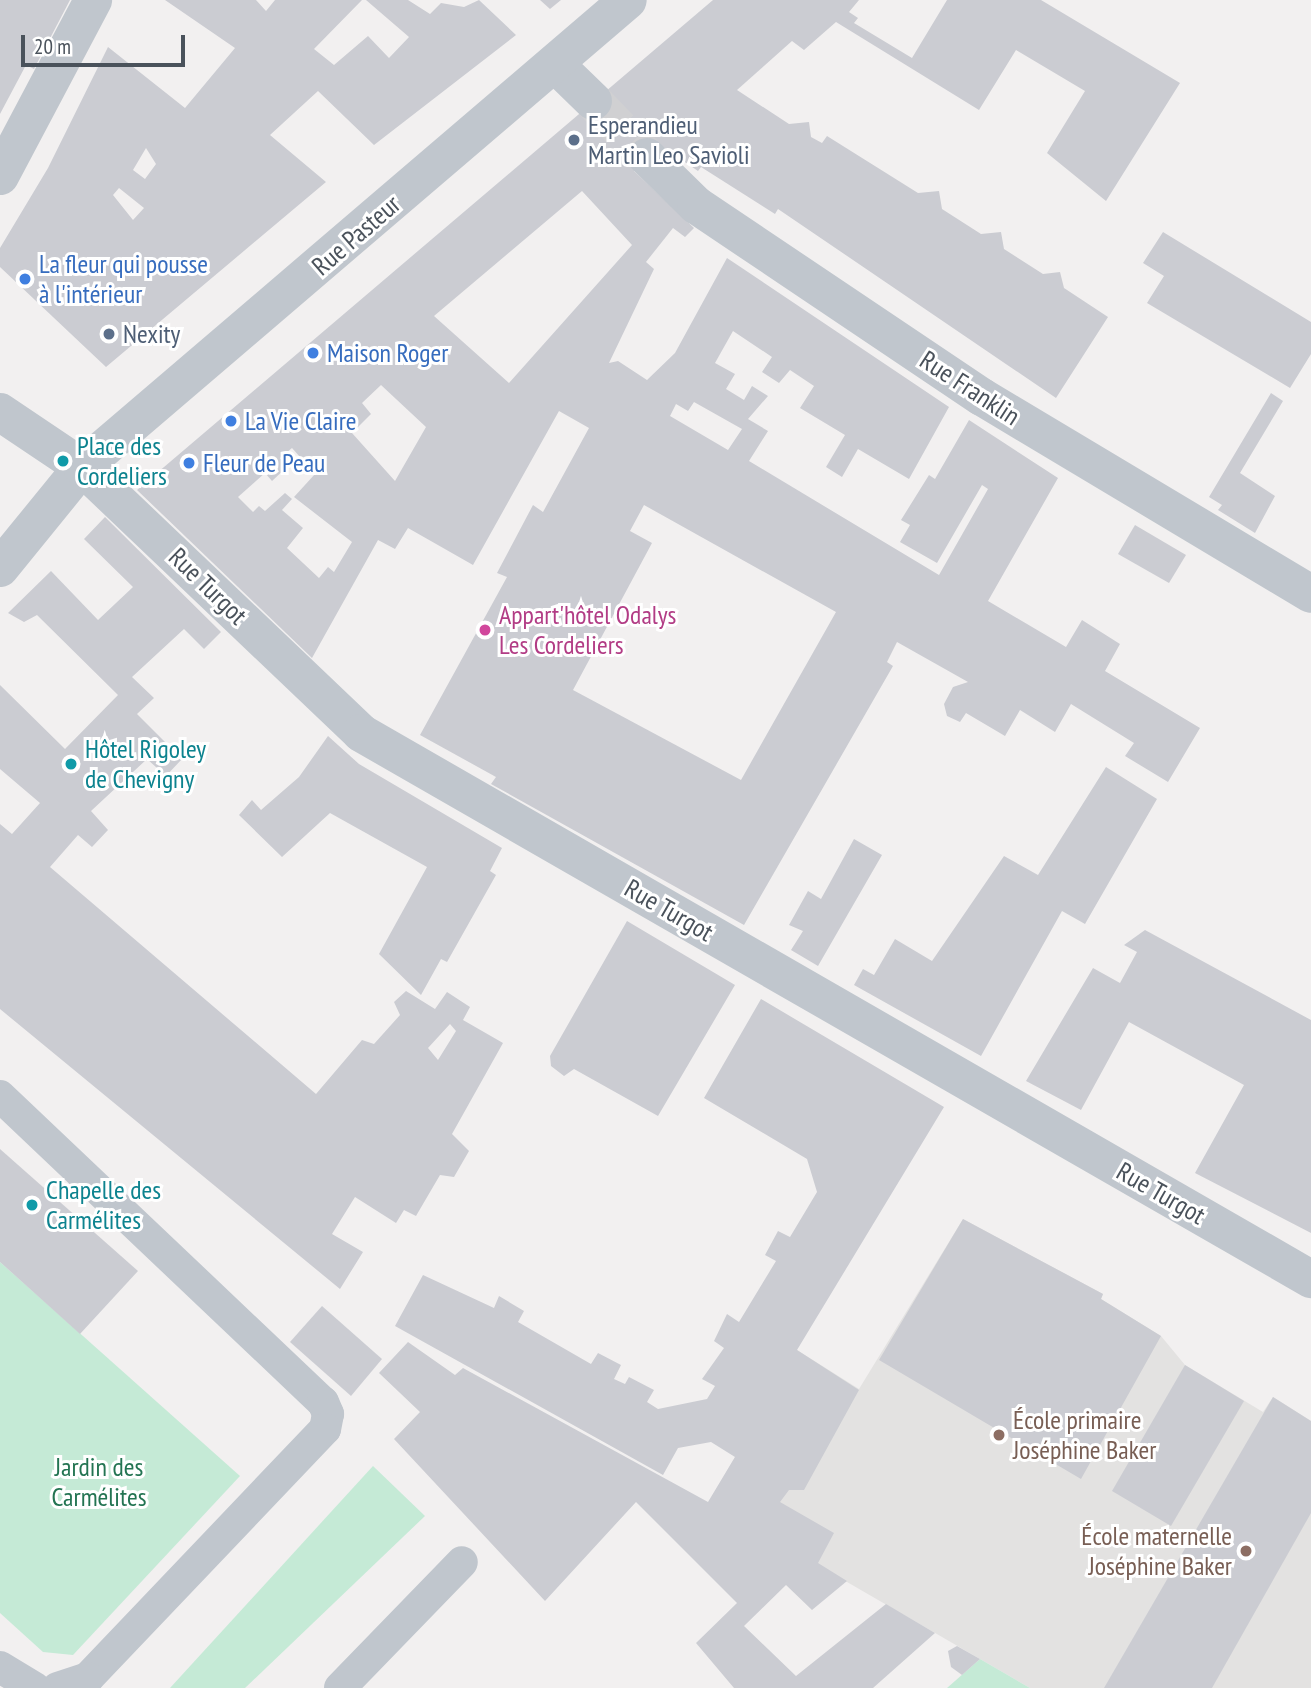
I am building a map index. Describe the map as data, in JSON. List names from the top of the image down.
{
  "streets": {
    "street": ["Rue Pasteur", "Rue Franklin", "Rue Turgot"]
  },
  "crossings": [
    ["Rue Pasteur", "Rue Turgot"]
  ],
  "parks": ["Jardin des Carmélites"],
  "places": [
    "Esperandieu Martin Leo Savioli",
    "La fleur qui pousse à l'intérieur",
    "Nexity",
    "Maison Roger",
    "La Vie Claire",
    "Place des Cordeliers",
    "Fleur de Peau",
    "Appart'hôtel Odalys Les Cordeliers",
    "Hôtel Rigoley de Chevigny",
    "Chapelle des Carmélites",
    "École primaire Joséphine Baker",
    "École maternelle Joséphine Baker"
  ],
  "scale_bar": "20 m"
}
